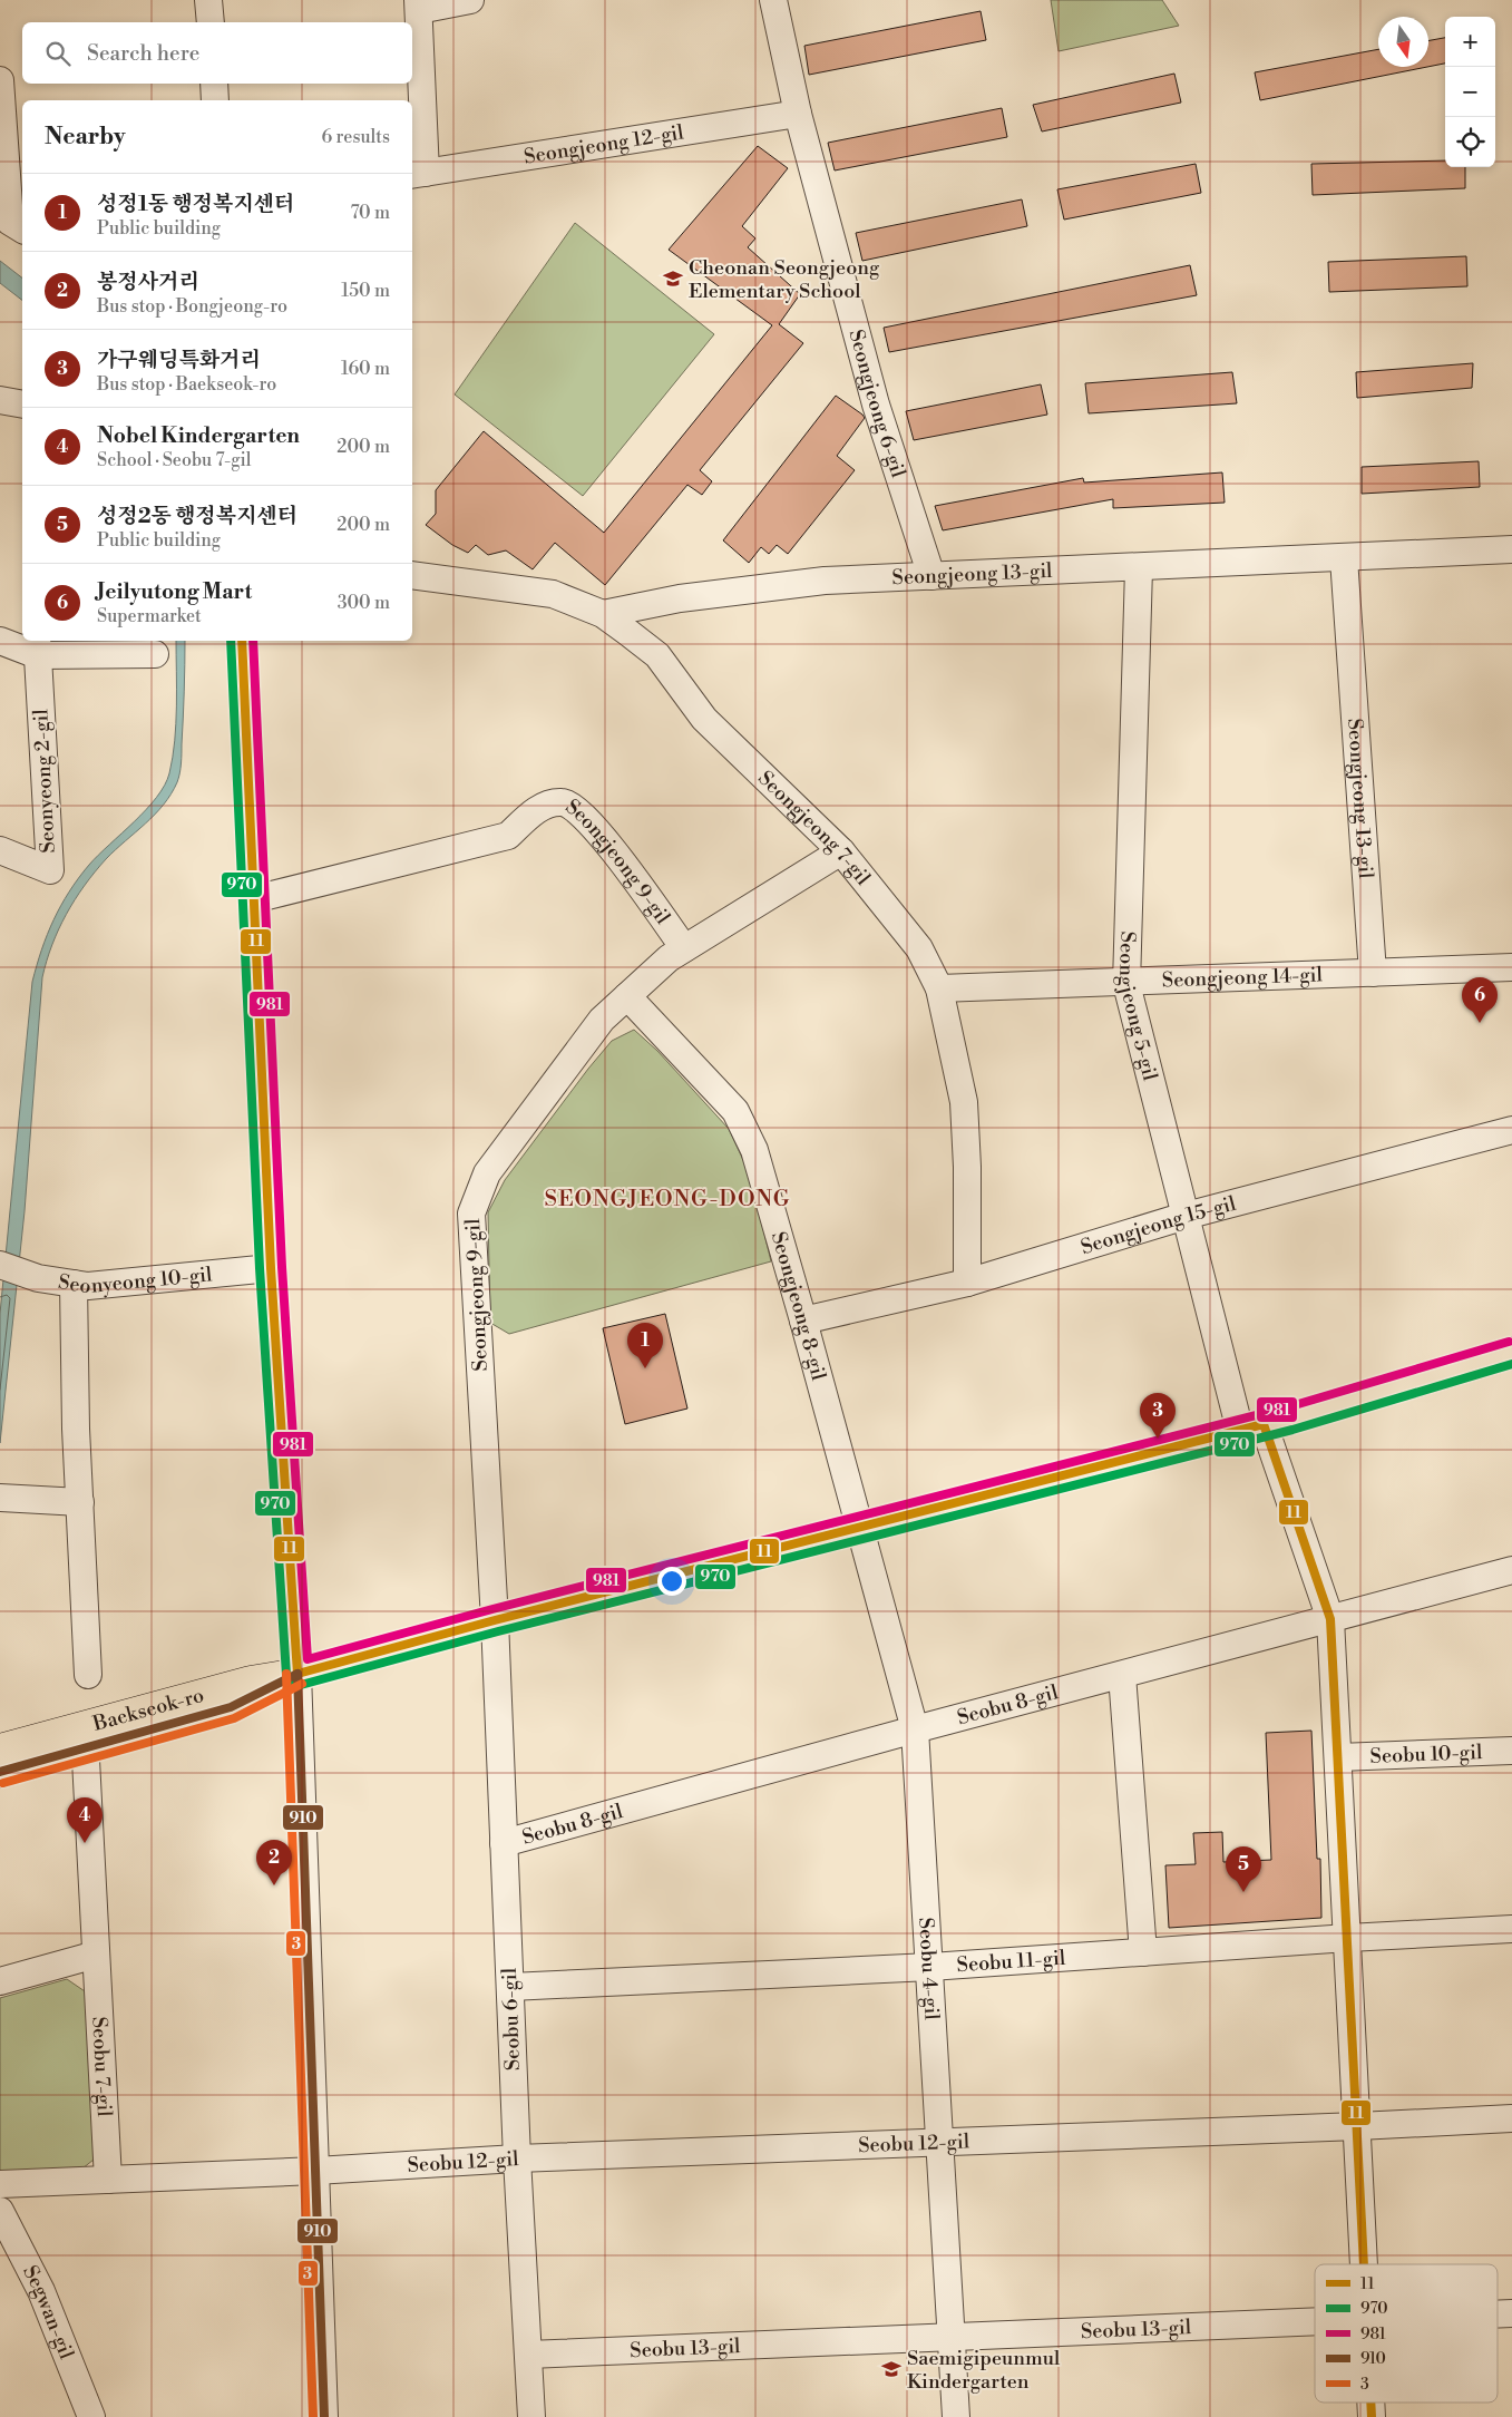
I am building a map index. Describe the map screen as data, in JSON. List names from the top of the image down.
{
  "streets": {
    "main road": ["Baekseok-ro"],
    "street": [
      "Seongjeong 12-gil",
      "Seongjeong 6-gil",
      "Seongjeong 13-gil",
      "Seonyeong 2-gil",
      "Seongjeong 7-gil",
      "Seongjeong 9-gil",
      "Seongjeong 14-gil",
      "Seongjeong 5-gil",
      "Seongjeong 15-gil",
      "Seonyeong 10-gil",
      "Seongjeong 8-gil",
      "Seobu 8-gil",
      "Seobu 10-gil",
      "Seobu 11-gil",
      "Seobu 4-gil",
      "Seobu 6-gil",
      "Seobu 7-gil",
      "Seobu 12-gil",
      "Segwan-gil",
      "Seobu 13-gil"
    ]
  },
  "crossings": [
    ["Seongjeong 12-gil", "Seongjeong 6-gil"],
    ["Seongjeong 6-gil", "Seongjeong 13-gil"],
    ["Seongjeong 13-gil", "Seongjeong 7-gil"],
    ["Seongjeong 13-gil", "Seongjeong 14-gil"],
    ["Seongjeong 13-gil", "Seongjeong 5-gil"],
    ["Seongjeong 7-gil", "Seongjeong 9-gil"],
    ["Seongjeong 7-gil", "Seongjeong 14-gil"],
    ["Seongjeong 7-gil", "Seongjeong 15-gil"],
    ["Seongjeong 9-gil", "Seongjeong 8-gil"],
    ["Seongjeong 9-gil", "Baekseok-ro"],
    ["Seongjeong 9-gil", "Seobu 6-gil"],
    ["Seongjeong 14-gil", "Seongjeong 5-gil"],
    ["Seongjeong 5-gil", "Seongjeong 15-gil"],
    ["Seongjeong 5-gil", "Seobu 8-gil"],
    ["Seongjeong 5-gil", "Baekseok-ro"],
    ["Seongjeong 5-gil", "Seobu 10-gil"],
    ["Seongjeong 5-gil", "Seobu 11-gil"],
    ["Seongjeong 5-gil", "Seobu 12-gil"],
    ["Seongjeong 15-gil", "Seongjeong 8-gil"],
    ["Seongjeong 8-gil", "Baekseok-ro"],
    ["Seongjeong 8-gil", "Seobu 4-gil"],
    ["Seobu 8-gil", "Seobu 4-gil"],
    ["Seobu 8-gil", "Seobu 6-gil"],
    ["Baekseok-ro", "Seobu 4-gil"],
    ["Baekseok-ro", "Seobu 6-gil"],
    ["Baekseok-ro", "Seobu 7-gil"],
    ["Seobu 11-gil", "Seobu 4-gil"],
    ["Seobu 11-gil", "Seobu 6-gil"],
    ["Seobu 4-gil", "Seobu 12-gil"],
    ["Seobu 4-gil", "Seobu 13-gil"],
    ["Seobu 6-gil", "Seobu 12-gil"],
    ["Seobu 6-gil", "Seobu 13-gil"],
    ["Seobu 7-gil", "Seobu 12-gil"]
  ],
  "districts": ["SEONGJEONG-DONG"],
  "places": {
    "school or university": ["Cheonan Seongjeong Elementary School", "Saemigipeunmul Kindergarten"]
  },
  "lines": [
    "transit line 11",
    "transit line 970",
    "transit line 981",
    "transit line 910",
    "transit line 3"
  ],
  "legend": [
    "11",
    "970",
    "981",
    "910",
    "3"
  ],
  "north": "bottom",
  "page": {
    "map_buttons": ["+", "−"],
    "search": "Search here",
    "heading": ["Nearby", "6 results"],
    "list": [
      {
        "mark": "1",
        "name": "성정1동 행정복지센터",
        "note": "Public building",
        "value": "70 m"
      },
      {
        "mark": "2",
        "name": "봉정사거리",
        "note": "Bus stop · Bongjeong-ro",
        "value": "150 m"
      },
      {
        "mark": "3",
        "name": "가구웨딩특화거리",
        "note": "Bus stop · Baekseok-ro",
        "value": "160 m"
      },
      {
        "mark": "4",
        "name": "Nobel Kindergarten",
        "note": "School · Seobu 7-gil",
        "value": "200 m"
      },
      {
        "mark": "5",
        "name": "성정2동 행정복지센터",
        "note": "Public building",
        "value": "200 m"
      },
      {
        "mark": "6",
        "name": "Jeilyutong Mart",
        "note": "Supermarket",
        "value": "300 m"
      }
    ],
    "pins": [
      "6",
      "1",
      "3",
      "4",
      "2",
      "5"
    ]
  }
}
